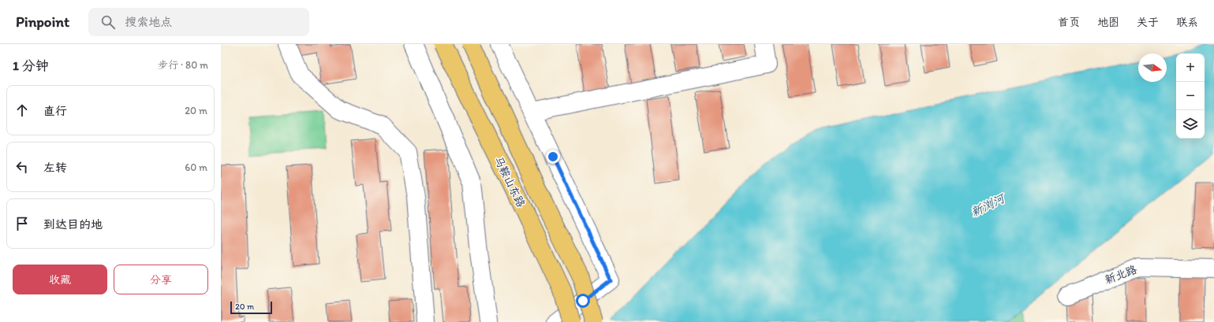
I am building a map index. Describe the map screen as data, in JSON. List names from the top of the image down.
{
  "streets": {
    "main road": ["马鞍山东路"],
    "street": ["新北路"]
  },
  "water": ["新浏河"],
  "scale_bar": "20 m",
  "north": "right",
  "page": {
    "header": "Pinpoint",
    "search": "搜索地点",
    "nav": [
      "首页",
      "地图",
      "关于",
      "联系"
    ],
    "heading": ["1 分钟", "步行 · 80 m"],
    "map_buttons": ["+", "−"],
    "list": [
      ["直行", "20 m"],
      ["左转", "60 m"],
      "到达目的地"
    ],
    "buttons": ["收藏", "分享"],
    "scale": "20 m"
  }
}
